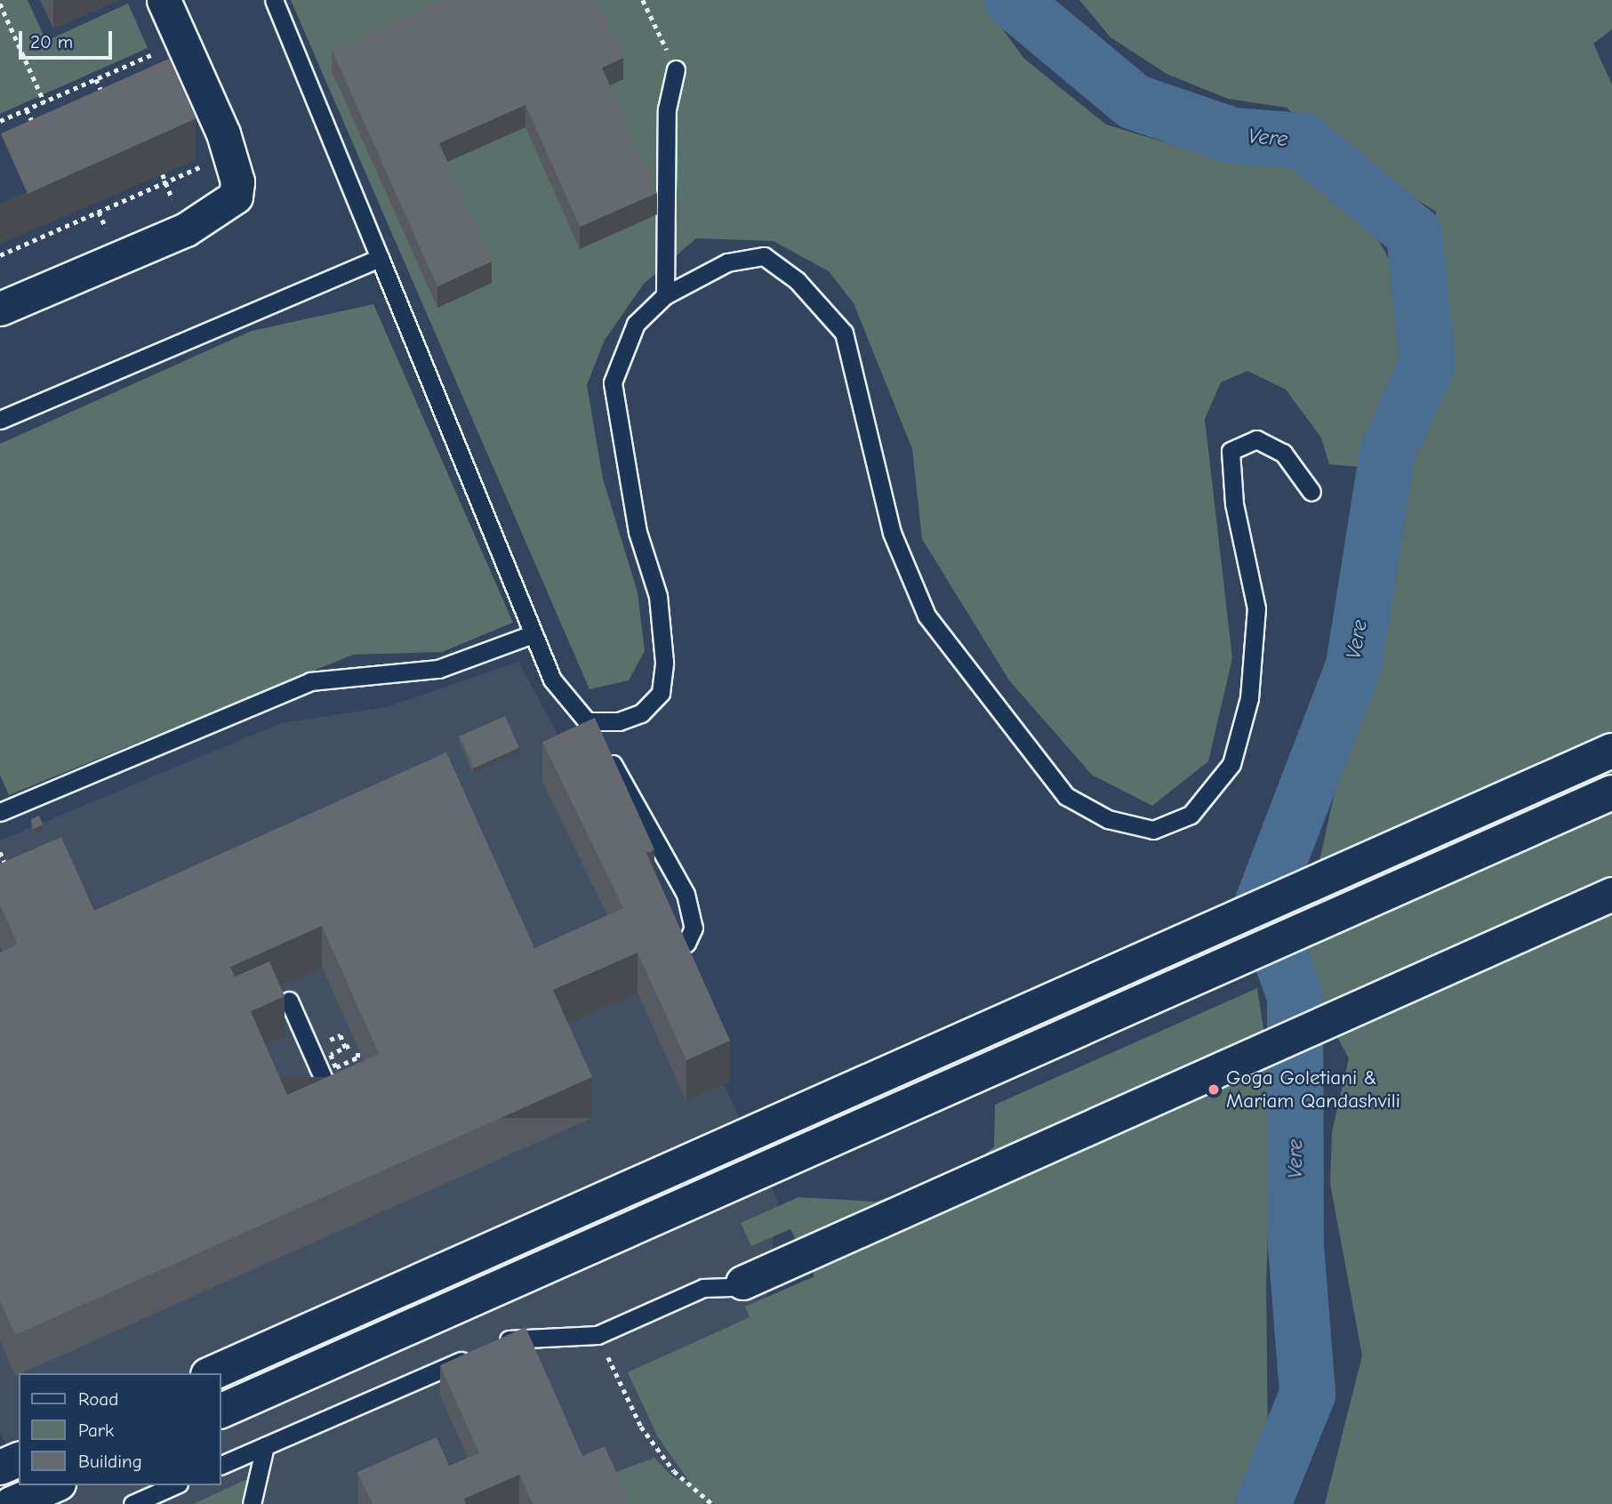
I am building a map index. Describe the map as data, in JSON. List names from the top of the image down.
{
  "water": ["Vere"],
  "places": ["Goga Goletiani & Mariam Qandashvili"],
  "legend": ["Road", "Park", "Building"],
  "scale_bar": "20 m"
}
